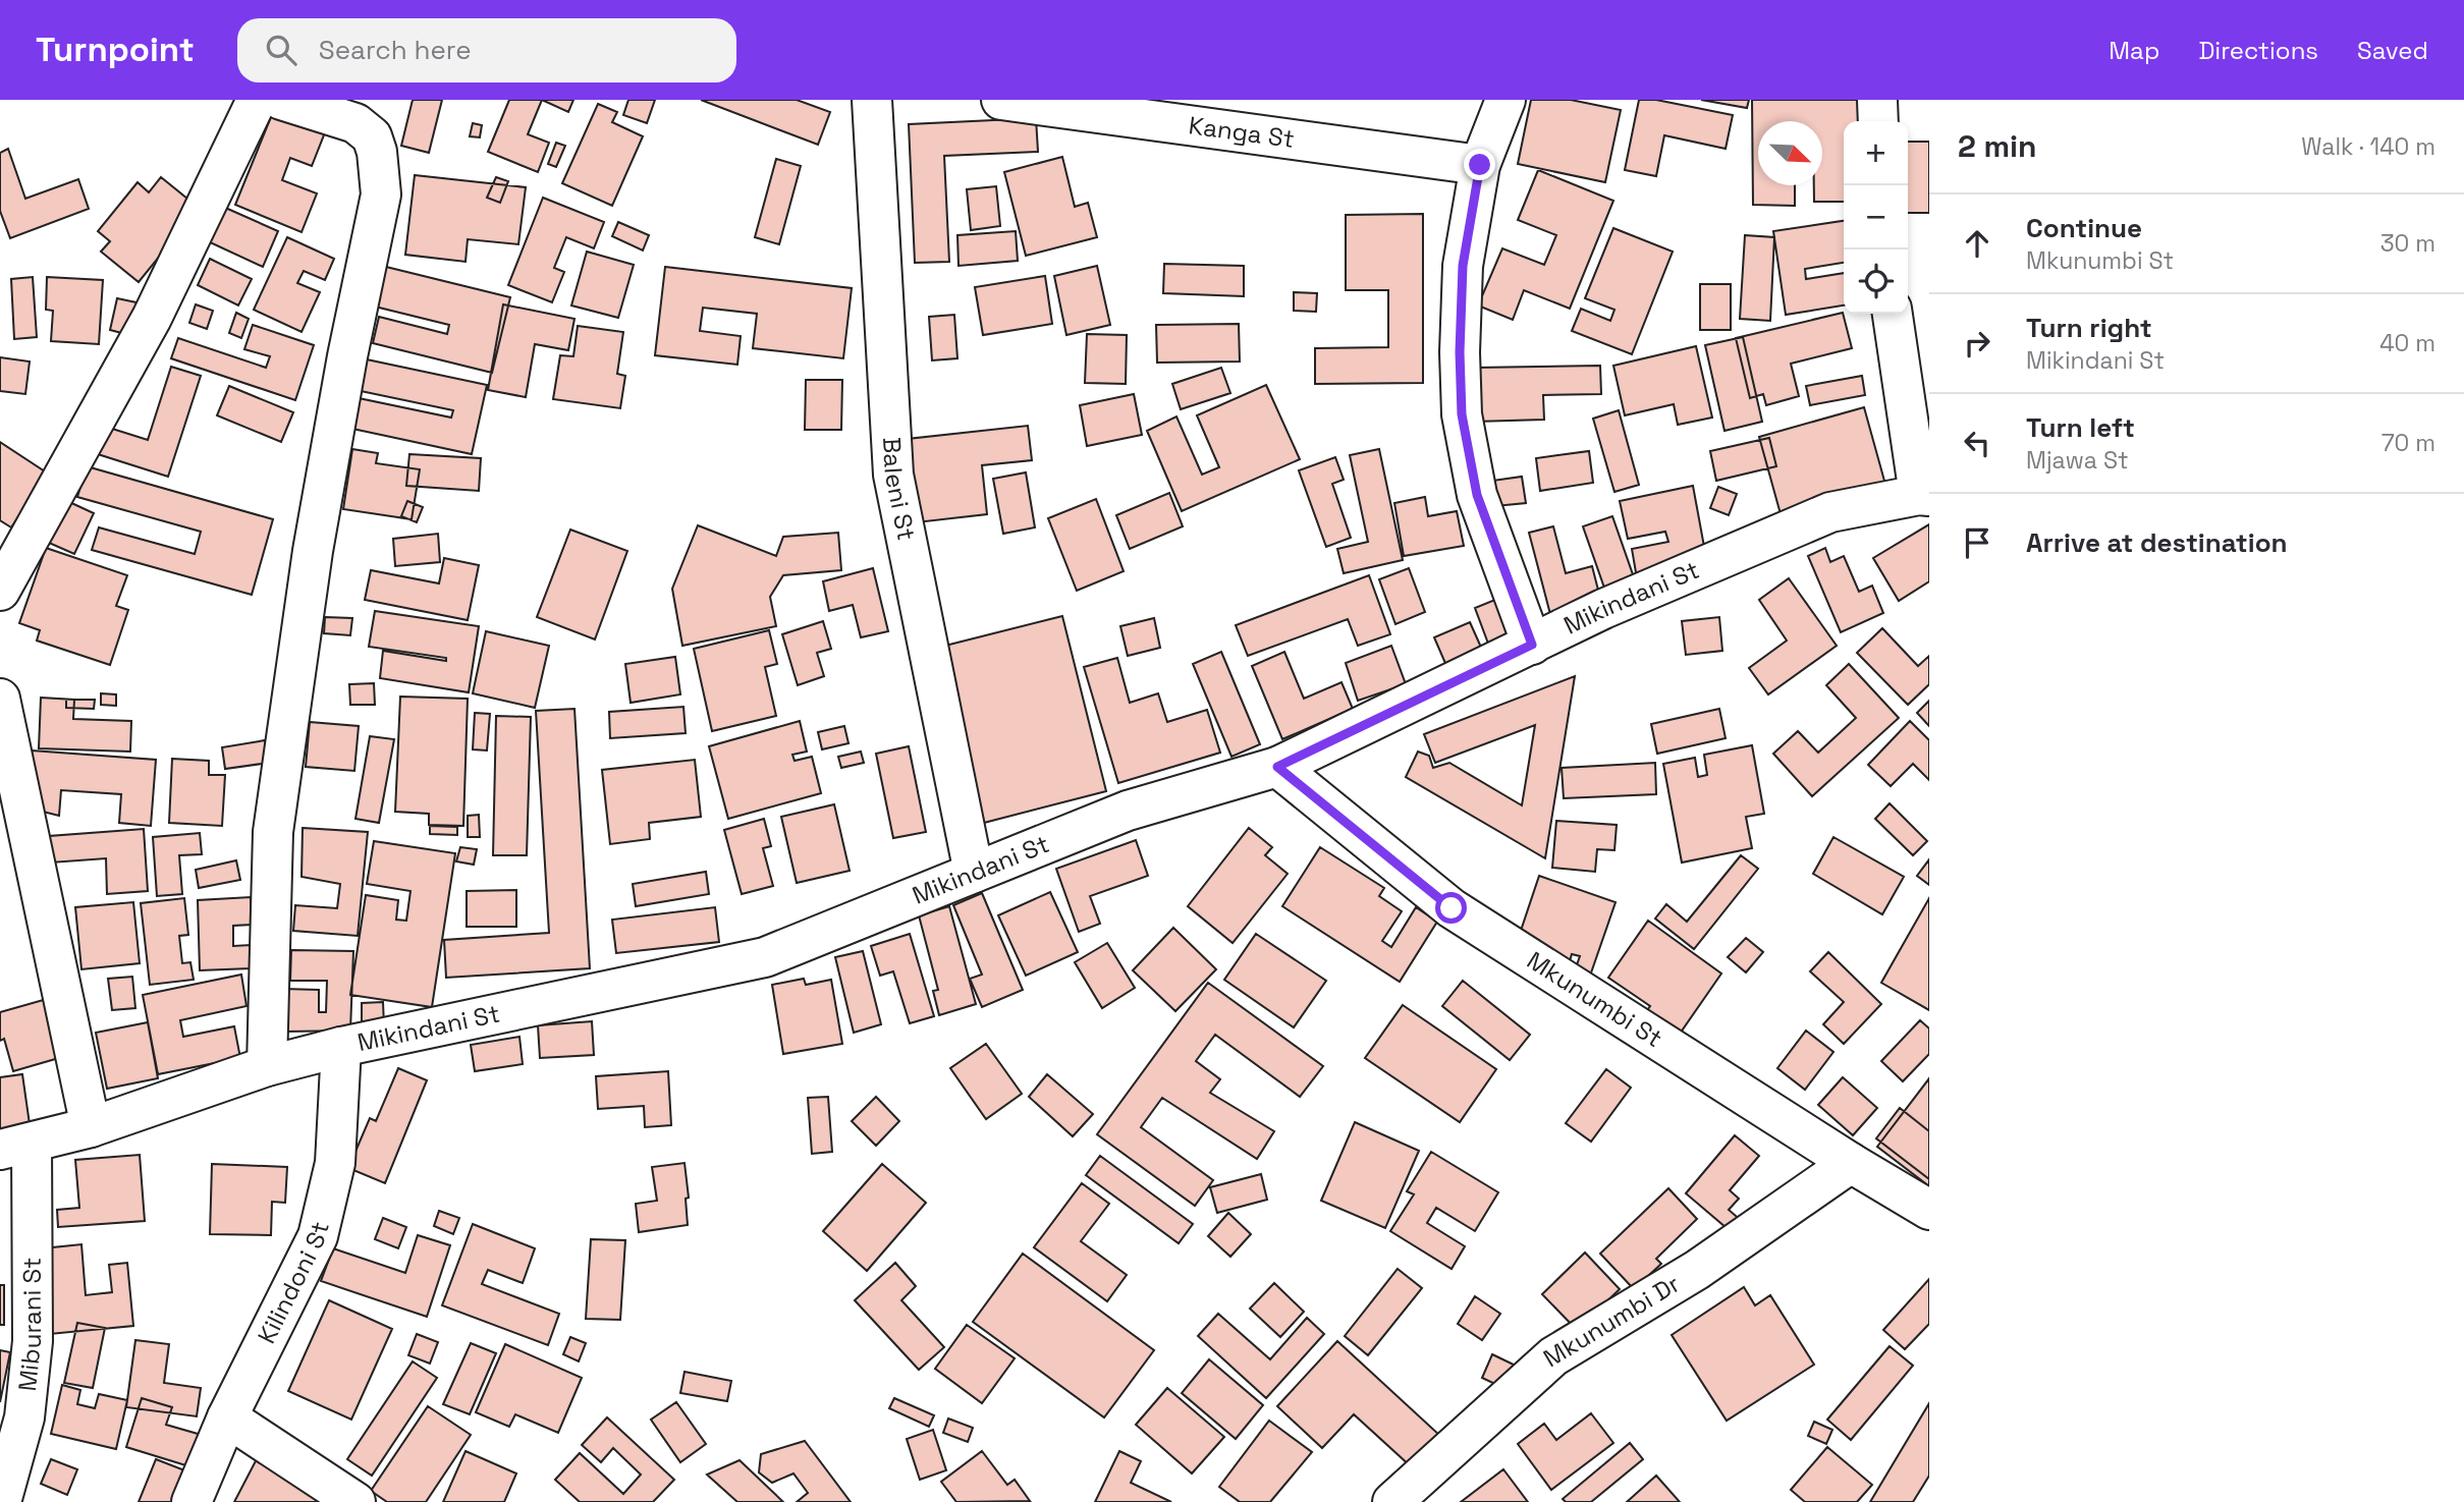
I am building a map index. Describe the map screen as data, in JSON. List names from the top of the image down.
{
  "streets": {
    "street": [
      "Kanga St",
      "Baleni St",
      "Mikindani St",
      "Mkunumbi St",
      "Kilindoni St",
      "Mkunumbi Dr",
      "Miburani St"
    ]
  },
  "crossings": [
    ["Baleni St", "Mikindani St"],
    ["Mikindani St", "Mkunumbi St"],
    ["Mikindani St", "Kilindoni St"],
    ["Mikindani St", "Miburani St"],
    ["Mkunumbi St", "Mkunumbi Dr"]
  ],
  "north": "bottom right",
  "page": {
    "header": "Turnpoint",
    "search": "Search here",
    "nav": ["Map", "Directions", "Saved"],
    "heading": ["2 min", "Walk · 140 m"],
    "map_buttons": ["+", "−"],
    "list": [
      ["Continue", "Mkunumbi St", "30 m"],
      ["Turn right", "Mikindani St", "40 m"],
      ["Turn left", "Mjawa St", "70 m"],
      "Arrive at destination"
    ]
  }
}
